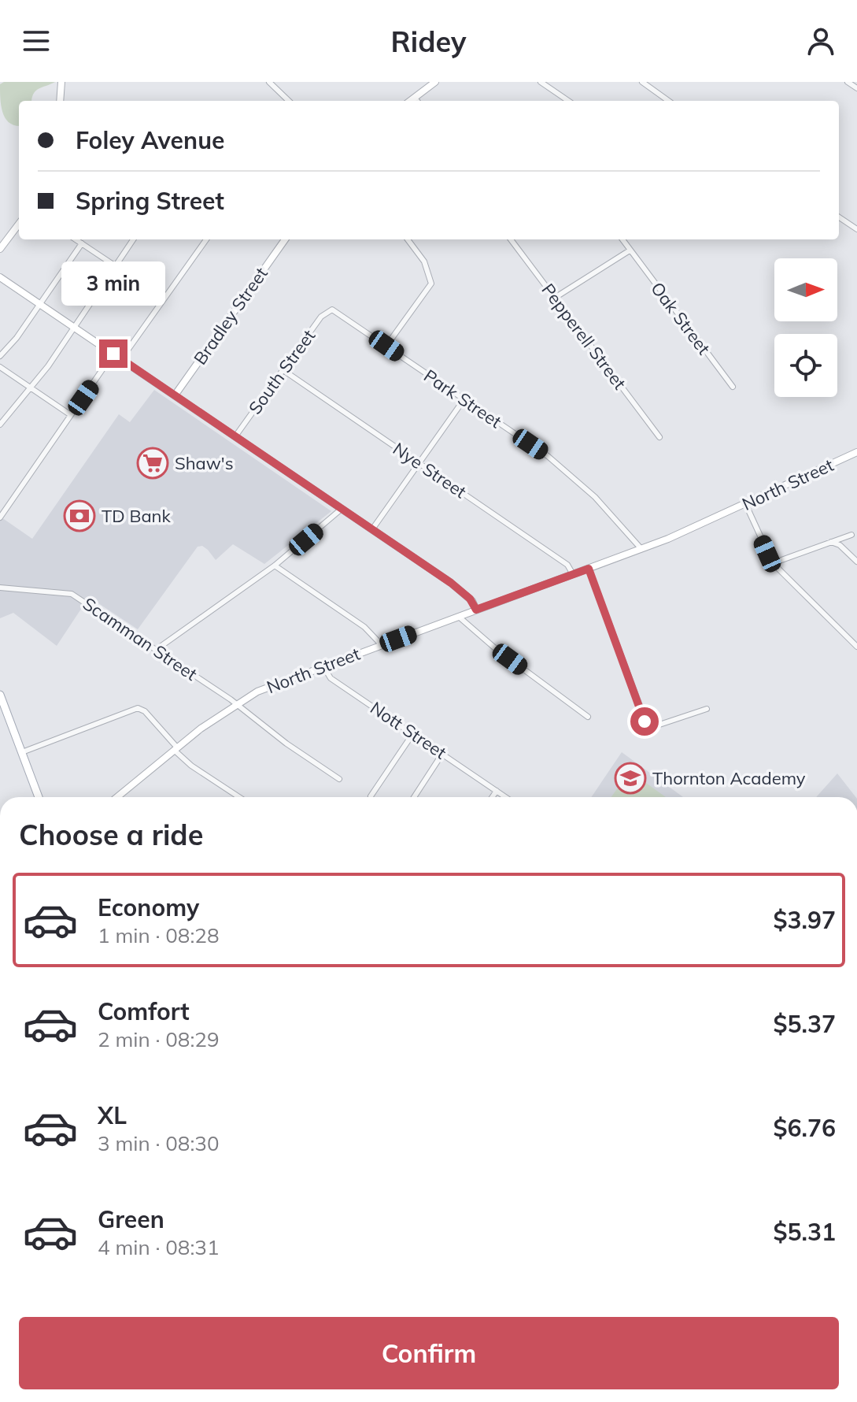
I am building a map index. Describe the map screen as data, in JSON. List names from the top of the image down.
{
  "streets": {
    "main road": ["Bradley Street", "North Street"],
    "street": [
      "Oak Street",
      "Pepperell Street",
      "South Street",
      "Park Street",
      "Nye Street",
      "Scamman Street",
      "Nott Street"
    ]
  },
  "crossings": [
    ["South Street", "Park Street"],
    ["South Street", "Nye Street"],
    ["Park Street", "North Street"],
    ["Nye Street", "North Street"],
    ["North Street", "Scamman Street"],
    ["North Street", "Nott Street"]
  ],
  "places": {
    "supermarket": ["Shaw's"],
    "bank": ["TD Bank"],
    "school or university": ["Thornton Academy"]
  },
  "north": "right",
  "page": {
    "header": "Ridey",
    "banner": ["Foley Avenue", "Spring Street"],
    "bubble": "3 min",
    "heading": "Choose a ride",
    "list": [
      {
        "name": "Economy",
        "note": "1 min · 08:28",
        "value": "$3.97"
      },
      {
        "name": "Comfort",
        "note": "2 min · 08:29",
        "value": "$5.37"
      },
      {
        "name": "XL",
        "note": "3 min · 08:30",
        "value": "$6.76"
      },
      {
        "name": "Green",
        "note": "4 min · 08:31",
        "value": "$5.31"
      }
    ],
    "buttons": "Confirm"
  }
}
